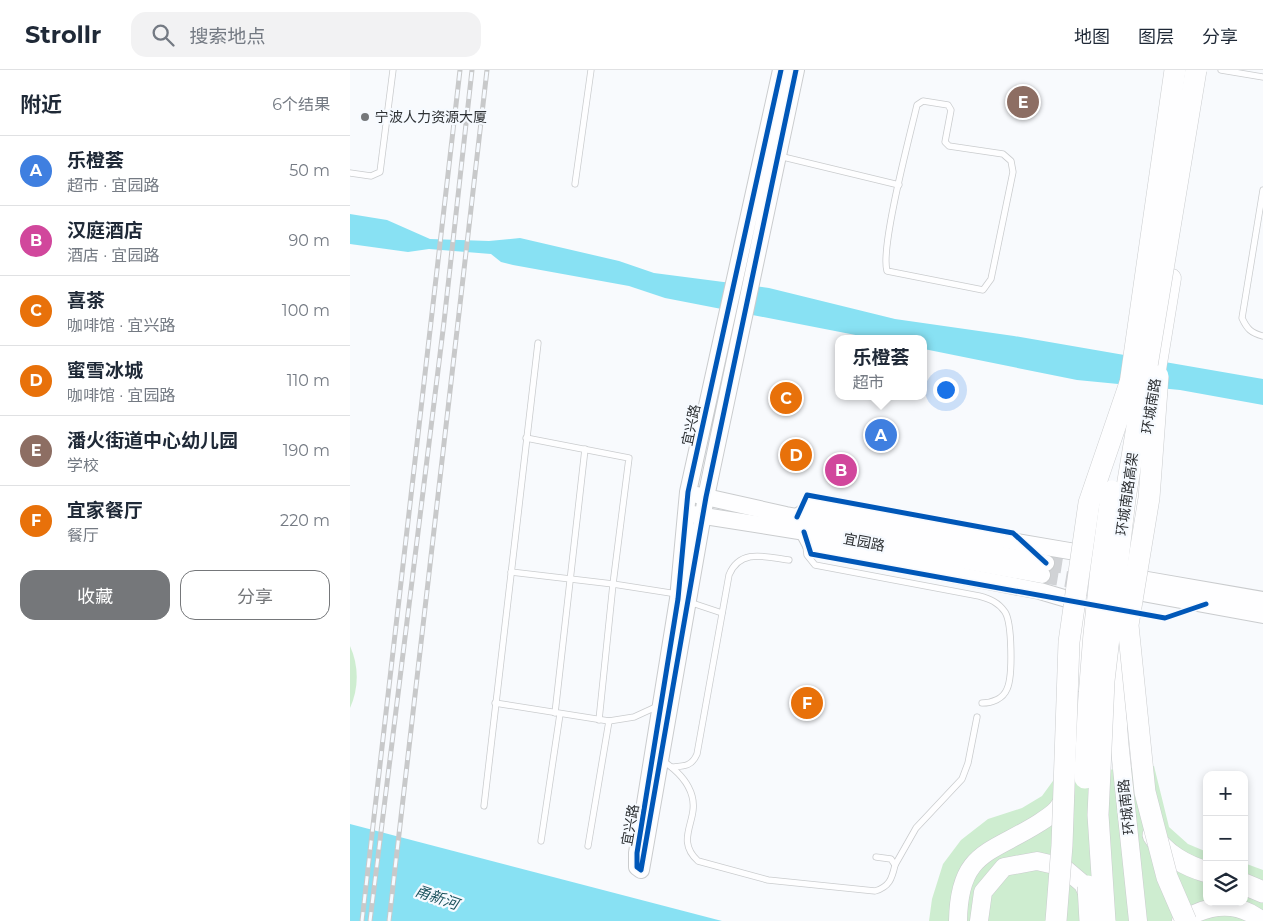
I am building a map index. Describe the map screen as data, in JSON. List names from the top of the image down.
{
  "streets": {
    "highway": ["环城南路高架"],
    "main road": ["环城南路"],
    "street": ["宜兴路", "宜园路"]
  },
  "crossings": [
    ["环城南路", "宜园路"],
    ["宜兴路", "宜园路"]
  ],
  "water": ["甬新河"],
  "places": ["宁波人力资源大厦"],
  "page": {
    "header": "Strollr",
    "search": "搜索地点",
    "nav": ["地图", "图层", "分享"],
    "heading": ["附近", "6个结果"],
    "pins": [
      "E",
      "C",
      "A",
      "D",
      "B",
      "F"
    ],
    "list": [
      {
        "mark": "A",
        "name": "乐橙荟",
        "note": "超市 · 宜园路",
        "value": "50 m"
      },
      {
        "mark": "B",
        "name": "汉庭酒店",
        "note": "酒店 · 宜园路",
        "value": "90 m"
      },
      {
        "mark": "C",
        "name": "喜茶",
        "note": "咖啡馆 · 宜兴路",
        "value": "100 m"
      },
      {
        "mark": "D",
        "name": "蜜雪冰城",
        "note": "咖啡馆 · 宜园路",
        "value": "110 m"
      },
      {
        "mark": "E",
        "name": "潘火街道中心幼儿园",
        "note": "学校",
        "value": "190 m"
      },
      {
        "mark": "F",
        "name": "宜家餐厅",
        "note": "餐厅",
        "value": "220 m"
      }
    ],
    "popup": ["乐橙荟", "超市"],
    "buttons": ["收藏", "分享"],
    "map_buttons": ["+", "−"]
  }
}
